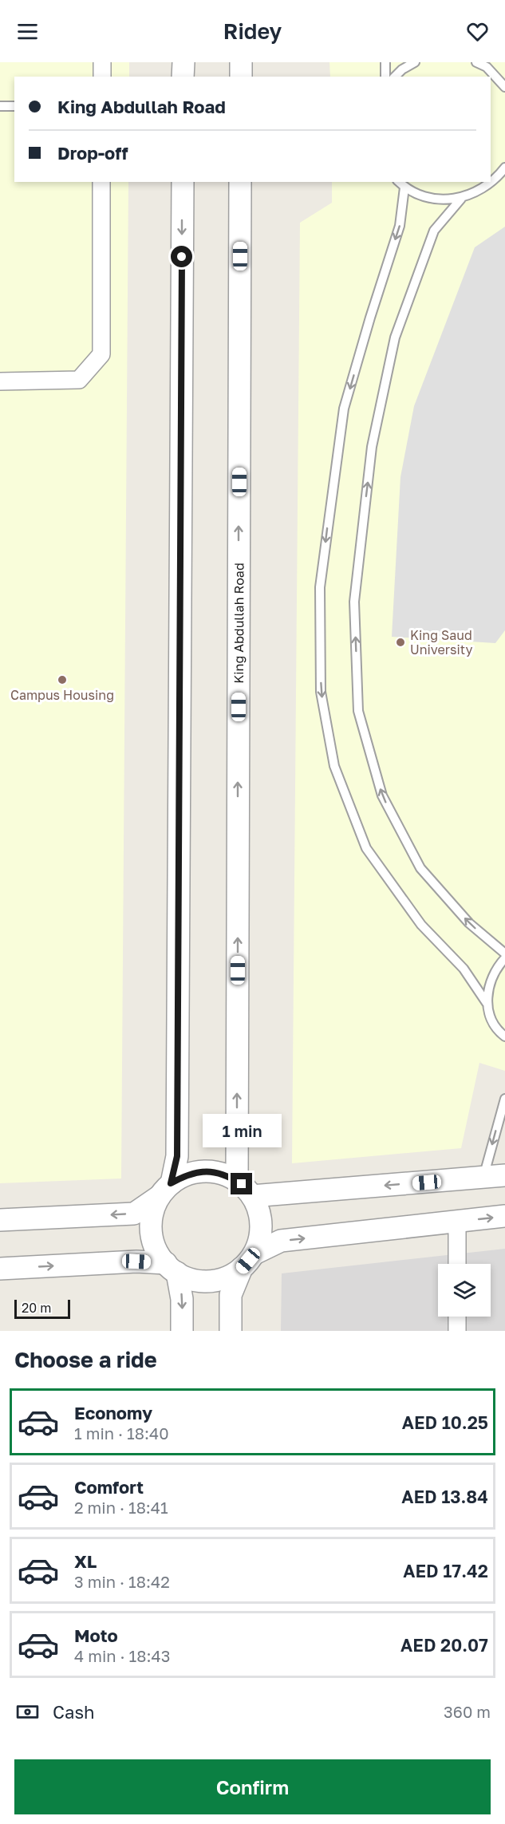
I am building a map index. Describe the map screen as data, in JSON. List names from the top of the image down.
{
  "streets": {
    "street": ["King Abdullah Road"]
  },
  "places": ["King Saud University", "Campus Housing"],
  "scale_bar": "20 m",
  "page": {
    "header": "Ridey",
    "banner": ["King Abdullah Road", "Drop-off"],
    "bubble": "1 min",
    "scale": "20 m",
    "heading": "Choose a ride",
    "list": [
      {
        "name": "Economy",
        "note": "1 min · 18:40",
        "value": "AED 10.25"
      },
      {
        "name": "Comfort",
        "note": "2 min · 18:41",
        "value": "AED 13.84"
      },
      {
        "name": "XL",
        "note": "3 min · 18:42",
        "value": "AED 17.42"
      },
      {
        "name": "Moto",
        "note": "4 min · 18:43",
        "value": "AED 20.07"
      }
    ],
    "pay": ["Cash", "360 m"],
    "buttons": "Confirm"
  }
}
